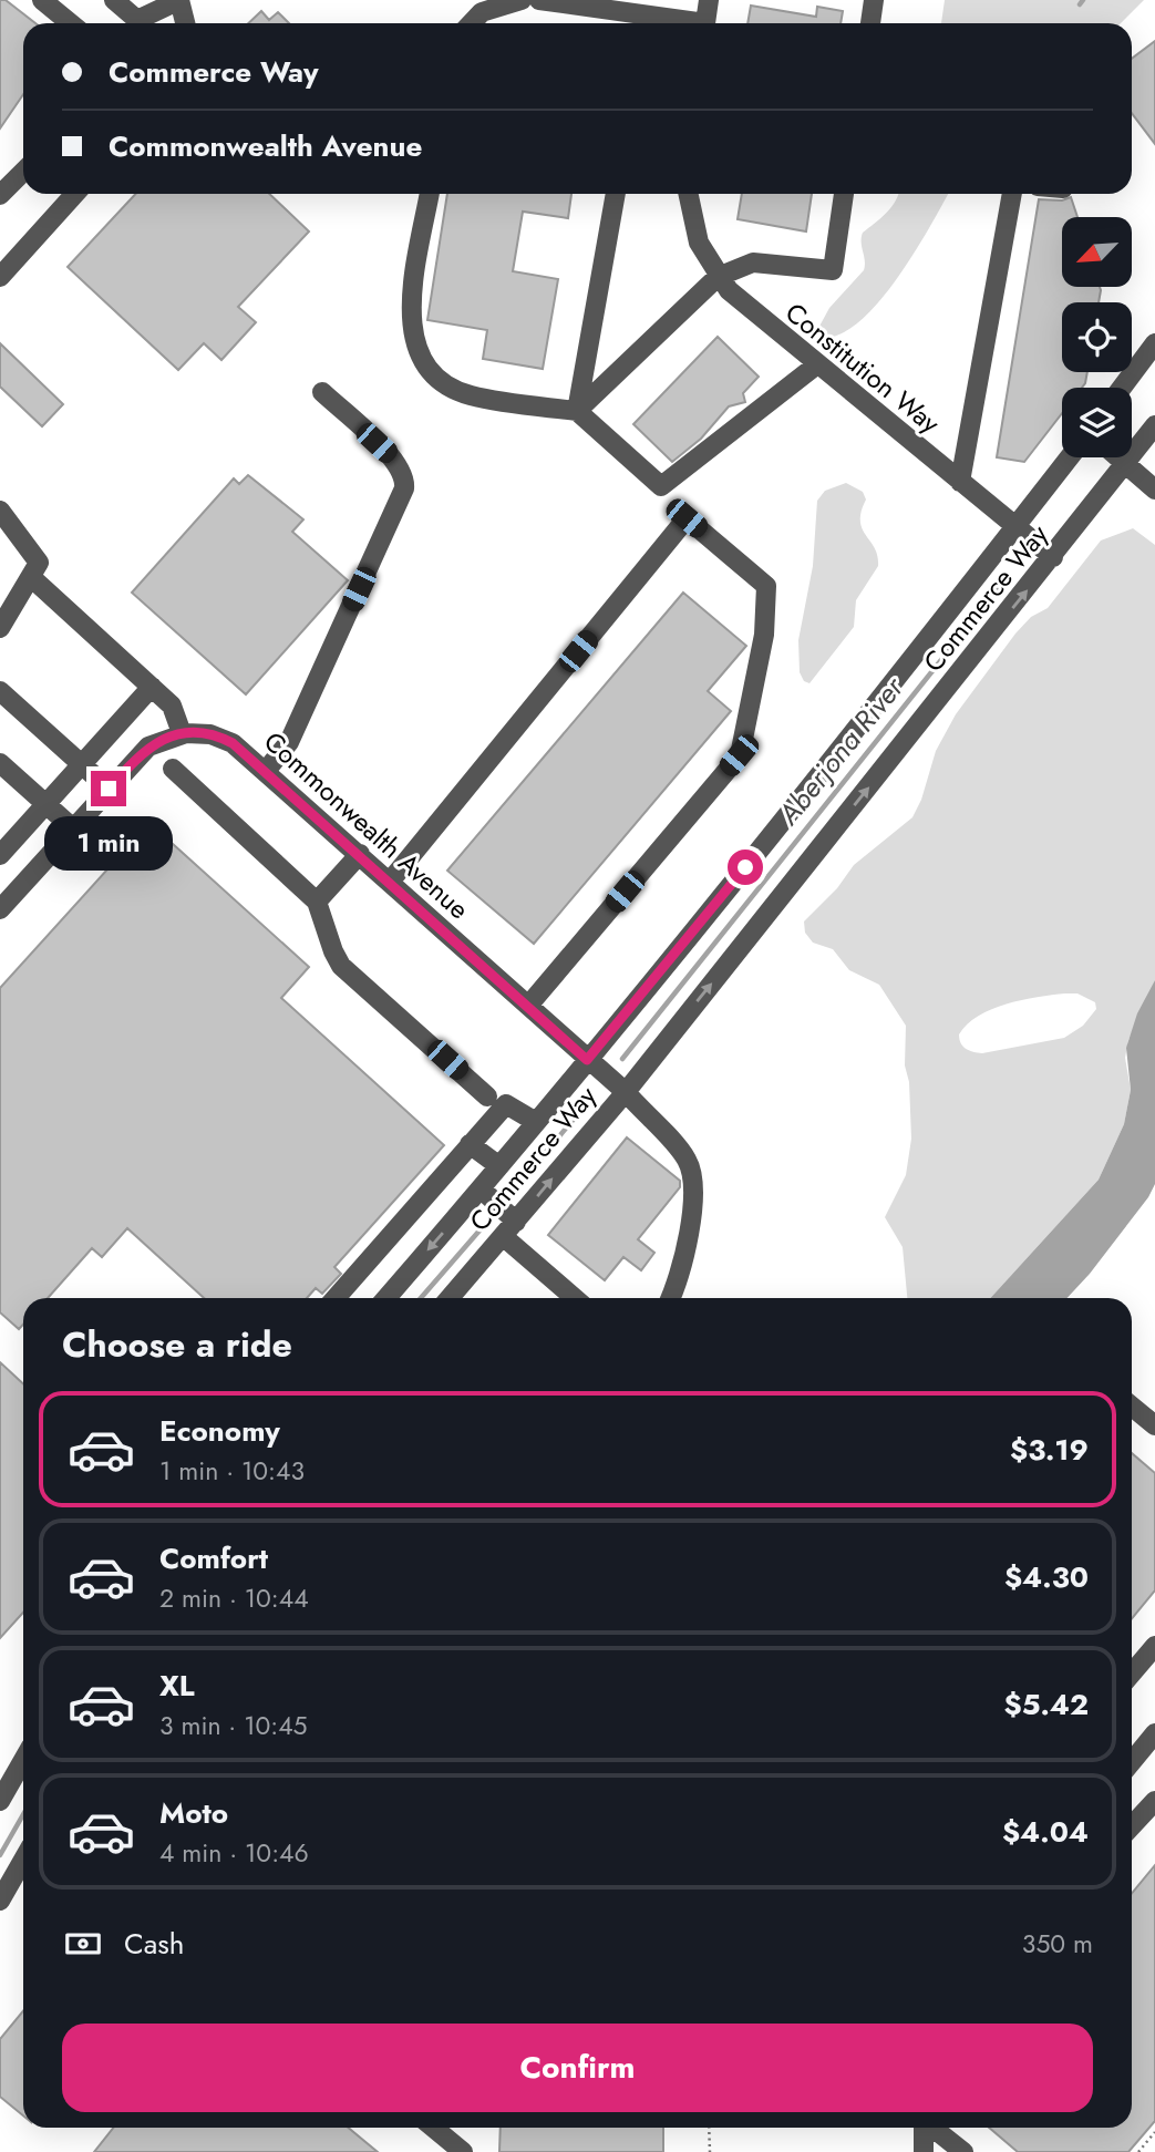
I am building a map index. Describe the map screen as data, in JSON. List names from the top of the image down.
{
  "streets": {
    "street": ["Constitution Way", "Commerce Way", "Commonwealth Avenue"]
  },
  "crossings": [
    ["Constitution Way", "Commerce Way"],
    ["Commerce Way", "Commonwealth Avenue"]
  ],
  "water": ["Aberjona River"],
  "north": "bottom left",
  "page": {
    "banner": ["Commerce Way", "Commonwealth Avenue"],
    "bubble": "1 min",
    "heading": "Choose a ride",
    "list": [
      {
        "name": "Economy",
        "note": "1 min · 10:43",
        "value": "$3.19"
      },
      {
        "name": "Comfort",
        "note": "2 min · 10:44",
        "value": "$4.30"
      },
      {
        "name": "XL",
        "note": "3 min · 10:45",
        "value": "$5.42"
      },
      {
        "name": "Moto",
        "note": "4 min · 10:46",
        "value": "$4.04"
      }
    ],
    "pay": ["Cash", "350 m"],
    "buttons": "Confirm"
  }
}
